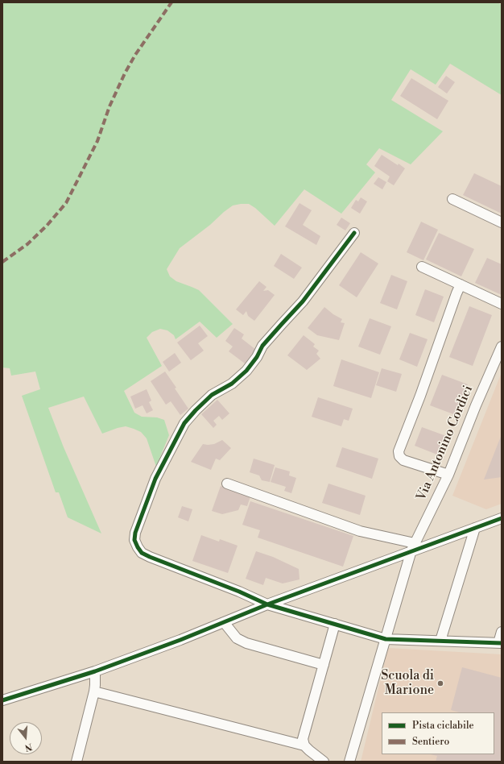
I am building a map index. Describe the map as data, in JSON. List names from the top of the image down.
{
  "streets": {
    "street": ["Via Antonino Cordici"]
  },
  "places": ["Scuola di Marione"],
  "legend": ["Pista ciclabile", "Sentiero"],
  "north": "bottom"
}
